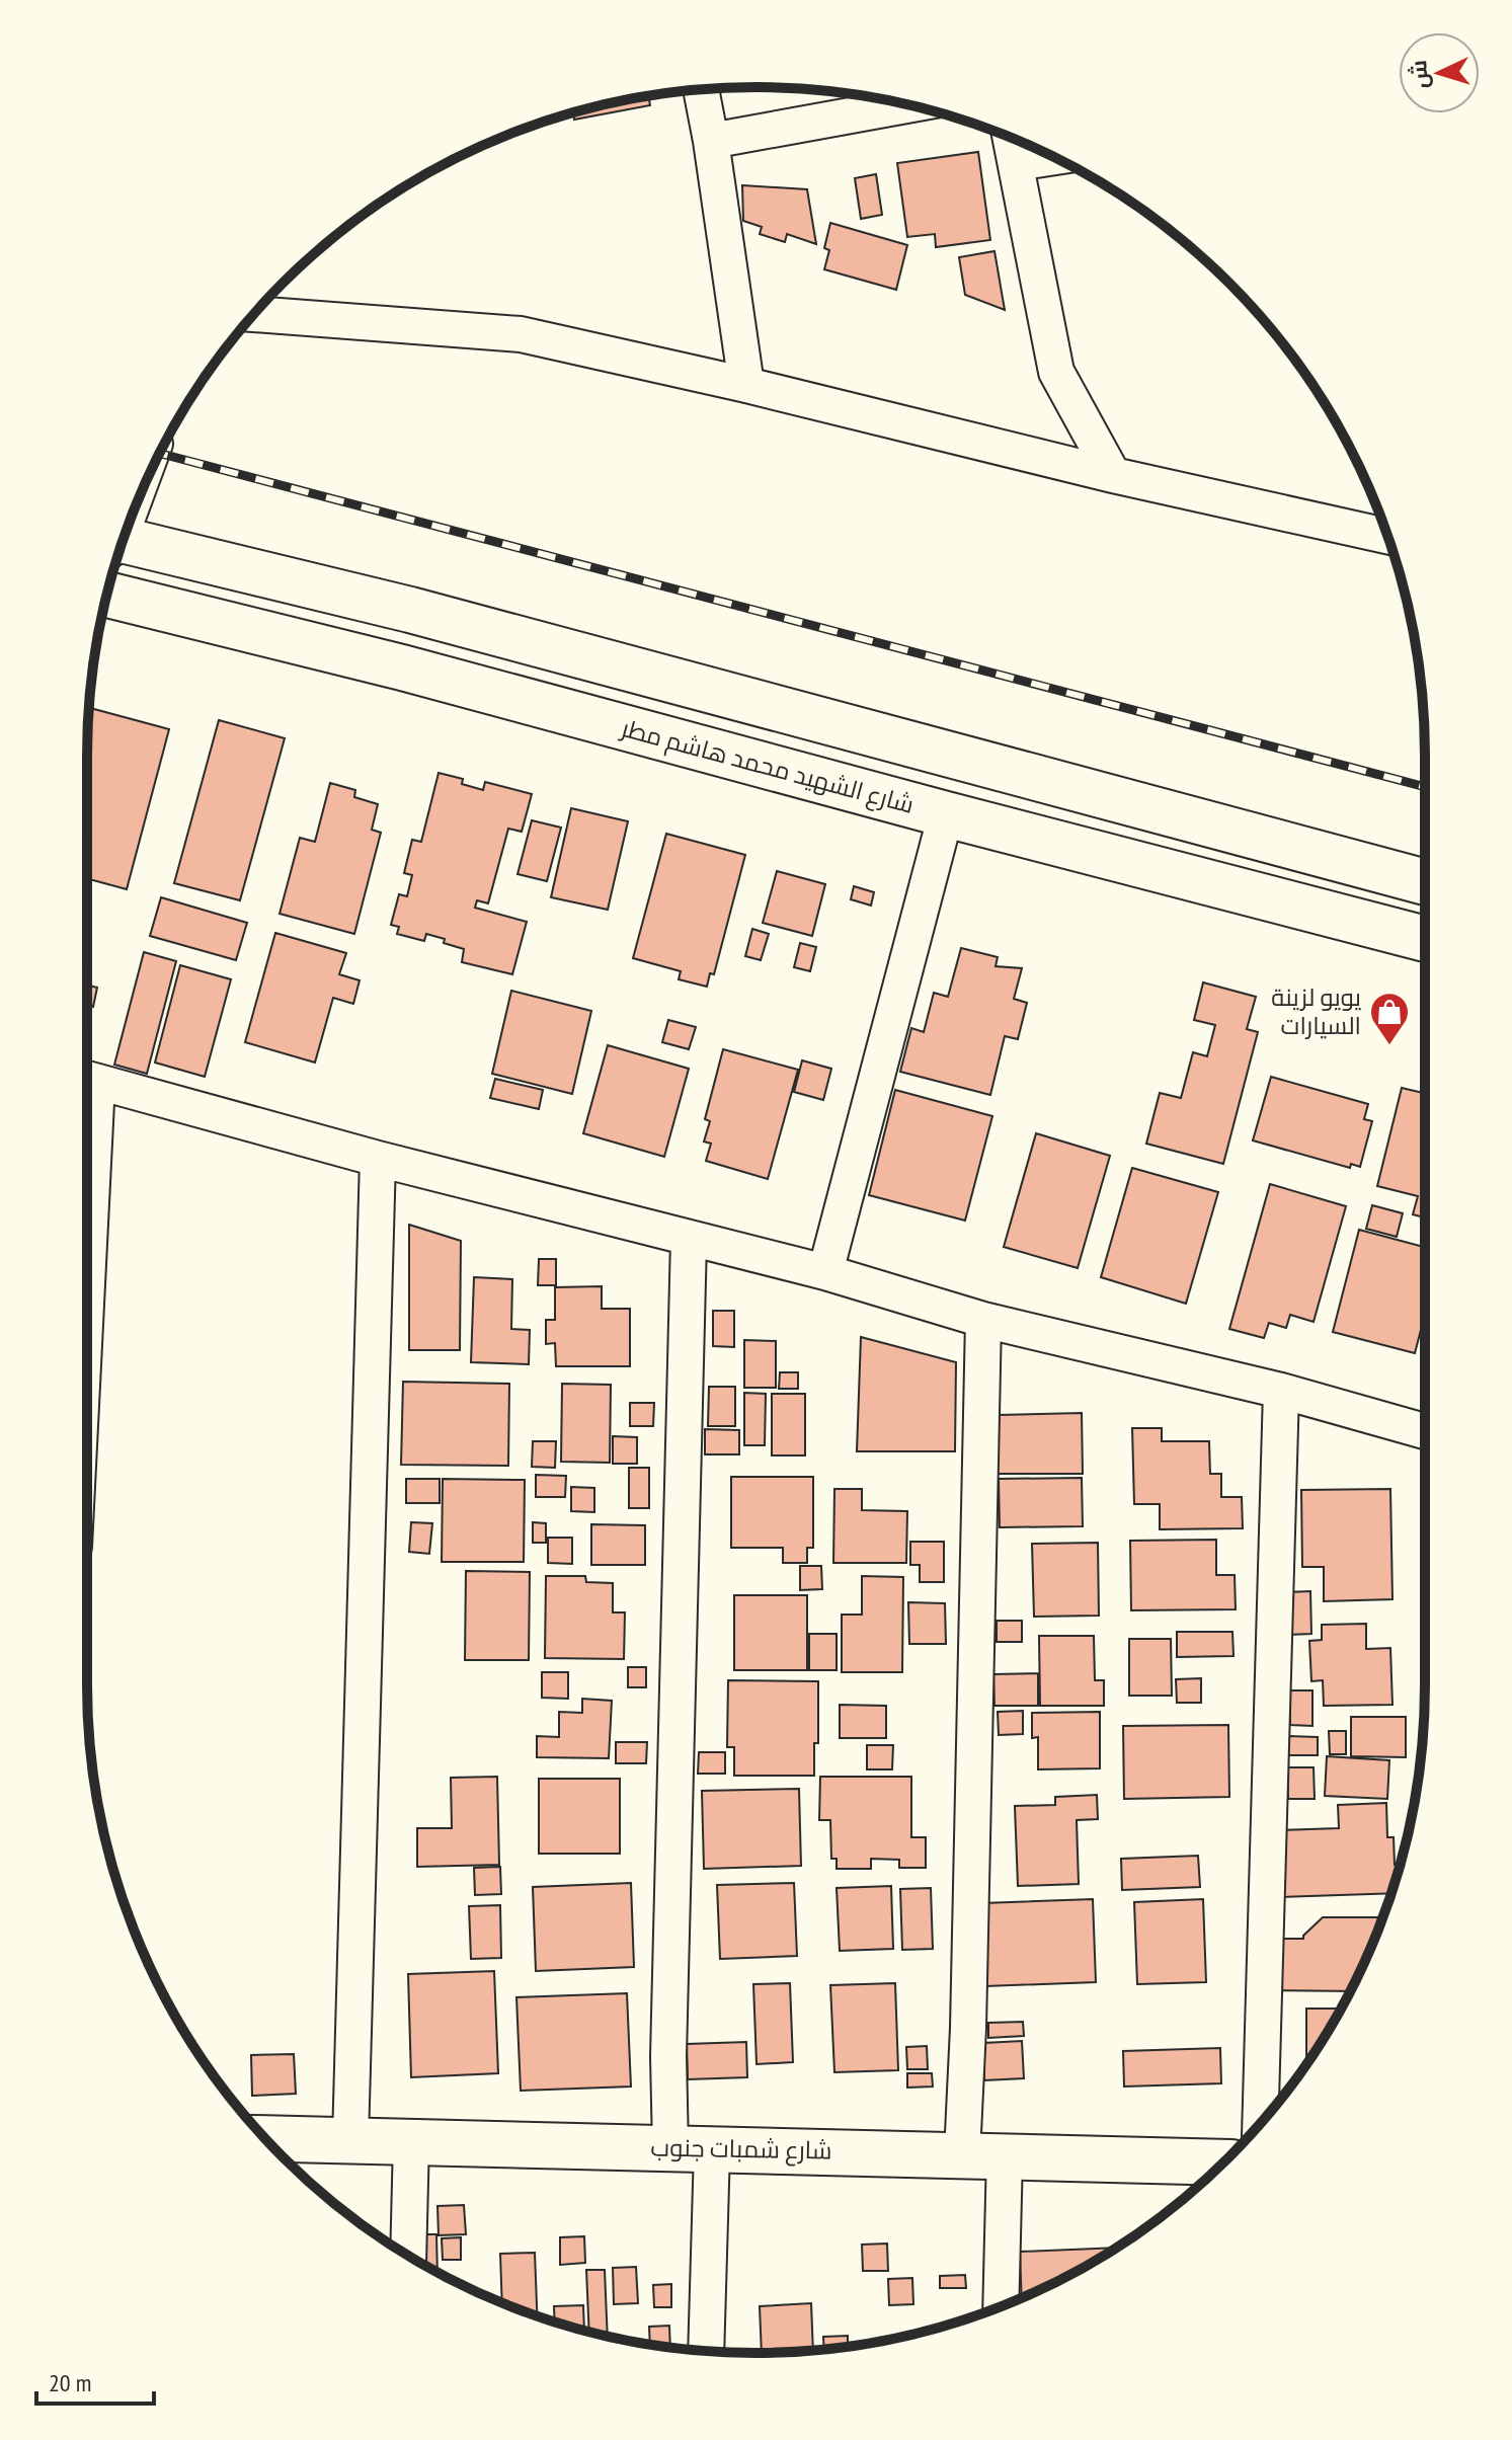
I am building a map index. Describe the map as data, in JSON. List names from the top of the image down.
{
  "streets": {
    "main road": ["شارع الشهيد محمد هاشم مطر", "شارع شمبات جنوب"]
  },
  "places": {
    "shop": ["يويو لزينة السيارات"]
  },
  "scale_bar": "20 m",
  "north": "left"
}
